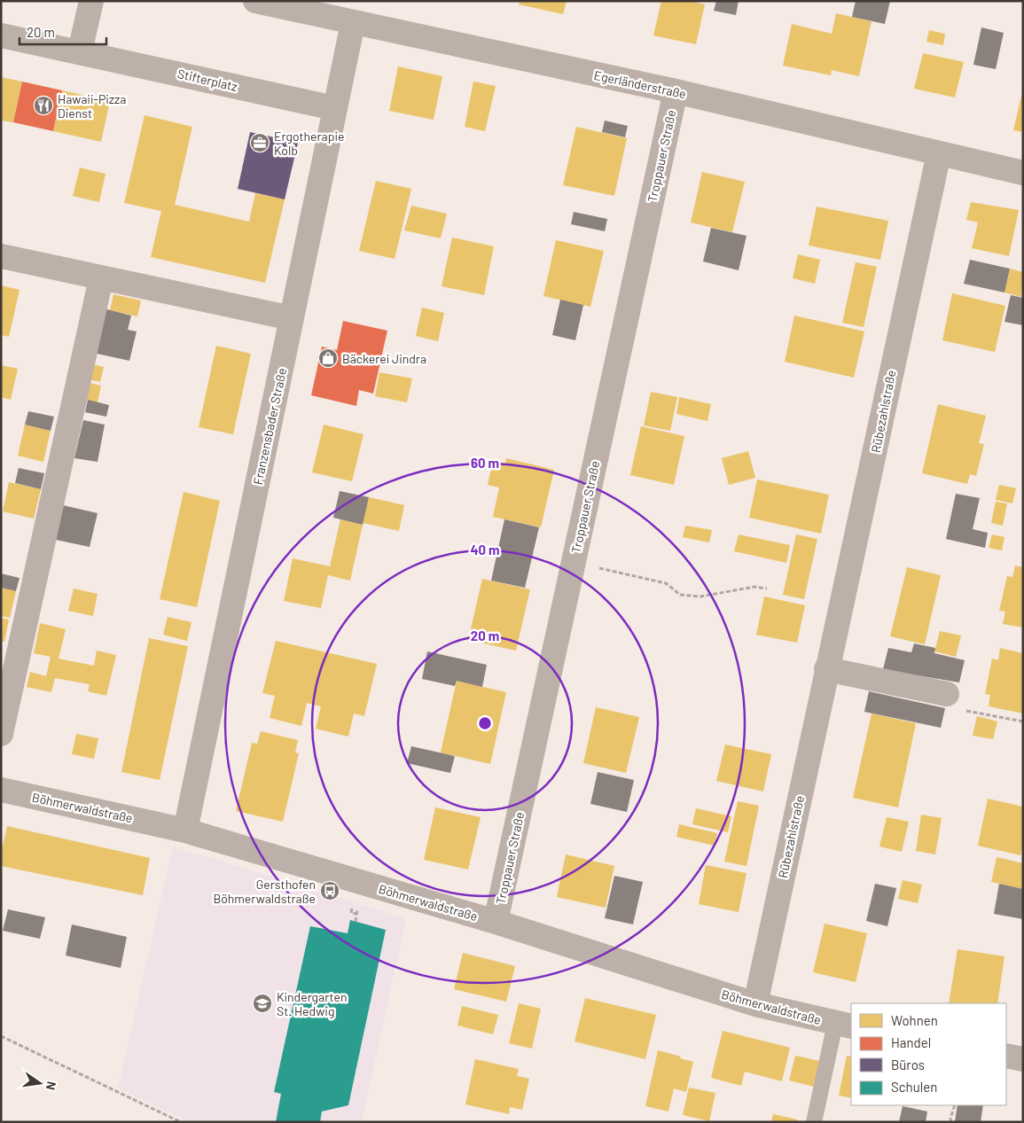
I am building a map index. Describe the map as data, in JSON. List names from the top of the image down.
{
  "streets": {
    "street": [
      "Stifterplatz",
      "Egerländerstraße",
      "Troppauer Straße",
      "Rübezahlstraße",
      "Franzensbader Straße",
      "Böhmerwaldstraße"
    ]
  },
  "crossings": [
    ["Stifterplatz", "Franzensbader Straße"],
    ["Egerländerstraße", "Troppauer Straße"],
    ["Egerländerstraße", "Rübezahlstraße"],
    ["Egerländerstraße", "Franzensbader Straße"],
    ["Troppauer Straße", "Böhmerwaldstraße"],
    ["Rübezahlstraße", "Böhmerwaldstraße"],
    ["Franzensbader Straße", "Böhmerwaldstraße"]
  ],
  "places": {
    "restaurant": ["Hawaii-Pizza Dienst"],
    "office": ["Ergotherapie Kolb"],
    "shop": ["Bäckerei Jindra"],
    "bus stop": ["Gersthofen Böhmerwaldstraße"],
    "school or university": ["Kindergarten St. Hedwig"]
  },
  "legend": [
    "Wohnen",
    "Handel",
    "Büros",
    "Schulen"
  ],
  "scale_bar": "20 m",
  "north": "right",
  "rings": ["60 m", "40 m", "20 m"]
}
